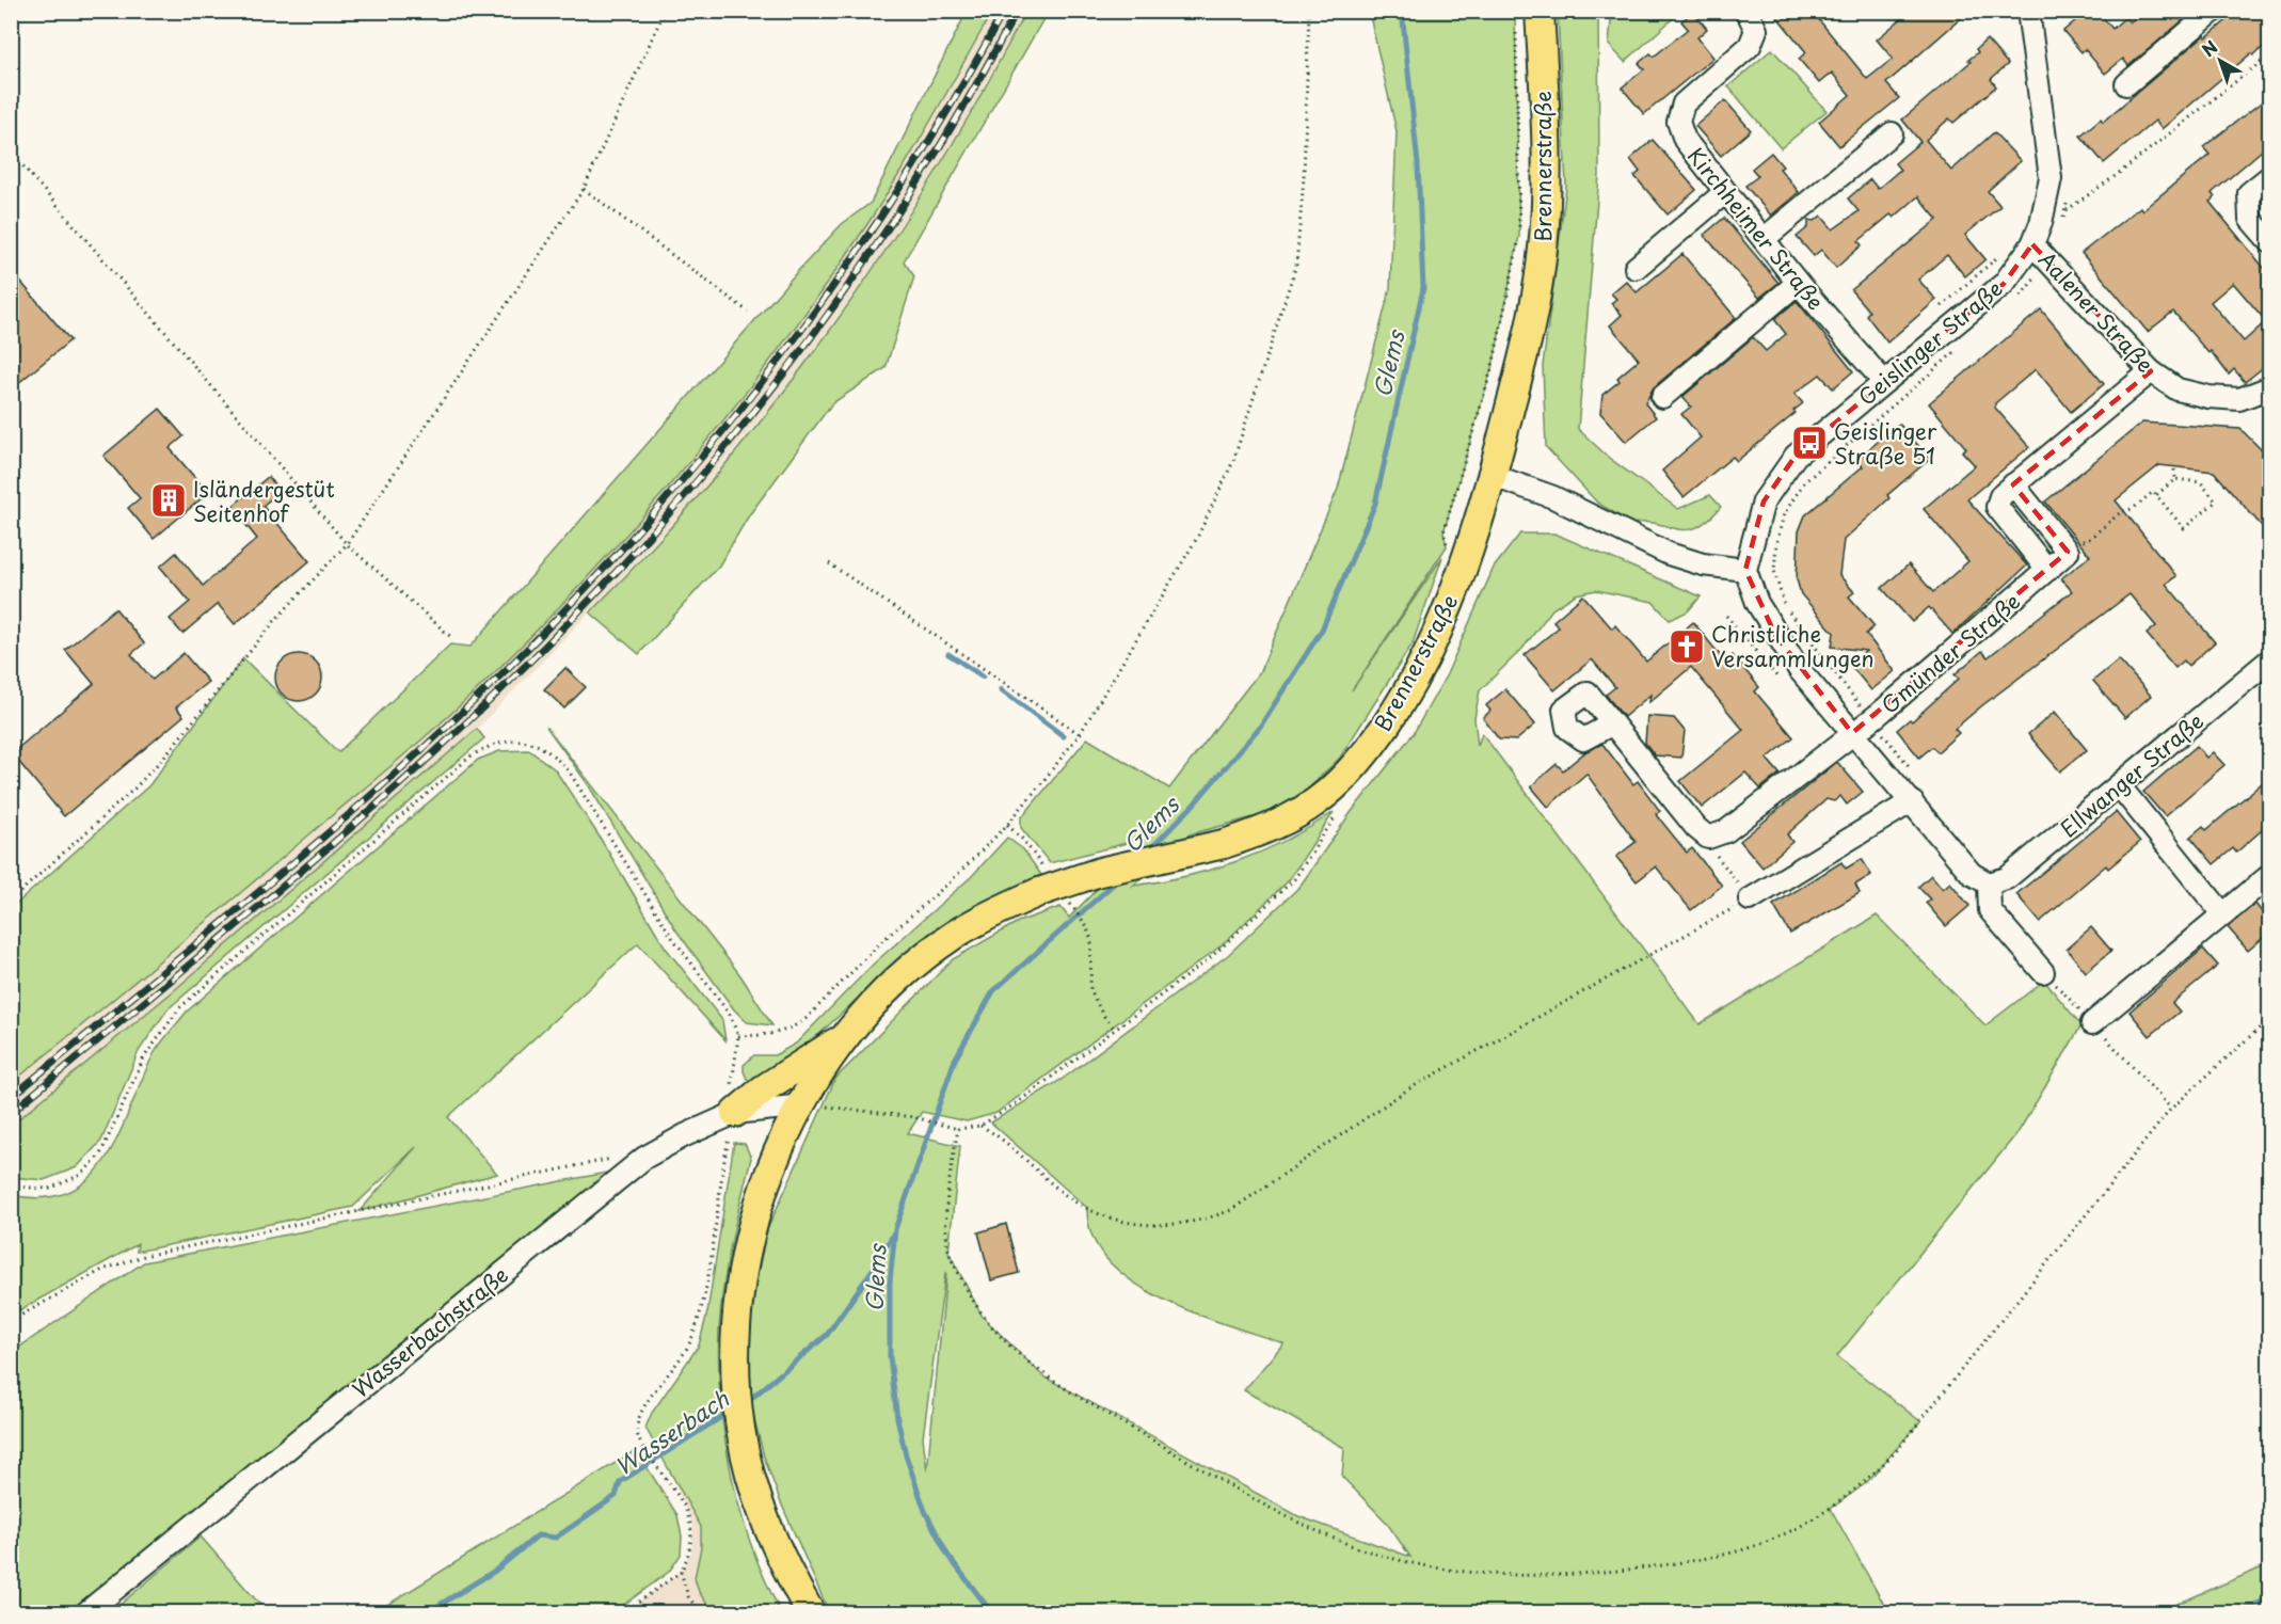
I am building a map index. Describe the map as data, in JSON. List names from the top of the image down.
{
  "streets": {
    "main road": ["Brennerstraße"],
    "street": [
      "Kirchheimer Straße",
      "Aalener Straße",
      "Geislinger Straße",
      "Gmünder Straße",
      "Ellwanger Straße",
      "Wasserbachstraße"
    ]
  },
  "crossings": [
    ["Brennerstraße", "Wasserbachstraße"],
    ["Kirchheimer Straße", "Geislinger Straße"],
    ["Aalener Straße", "Geislinger Straße"]
  ],
  "water": ["Glems", "Wasserbach"],
  "places": {
    "bus stop": ["Geislinger Straße 51"],
    "building": ["Isländergestüt Seitenhof"],
    "church": ["Christliche Versammlungen"]
  },
  "north": "top left"
}
